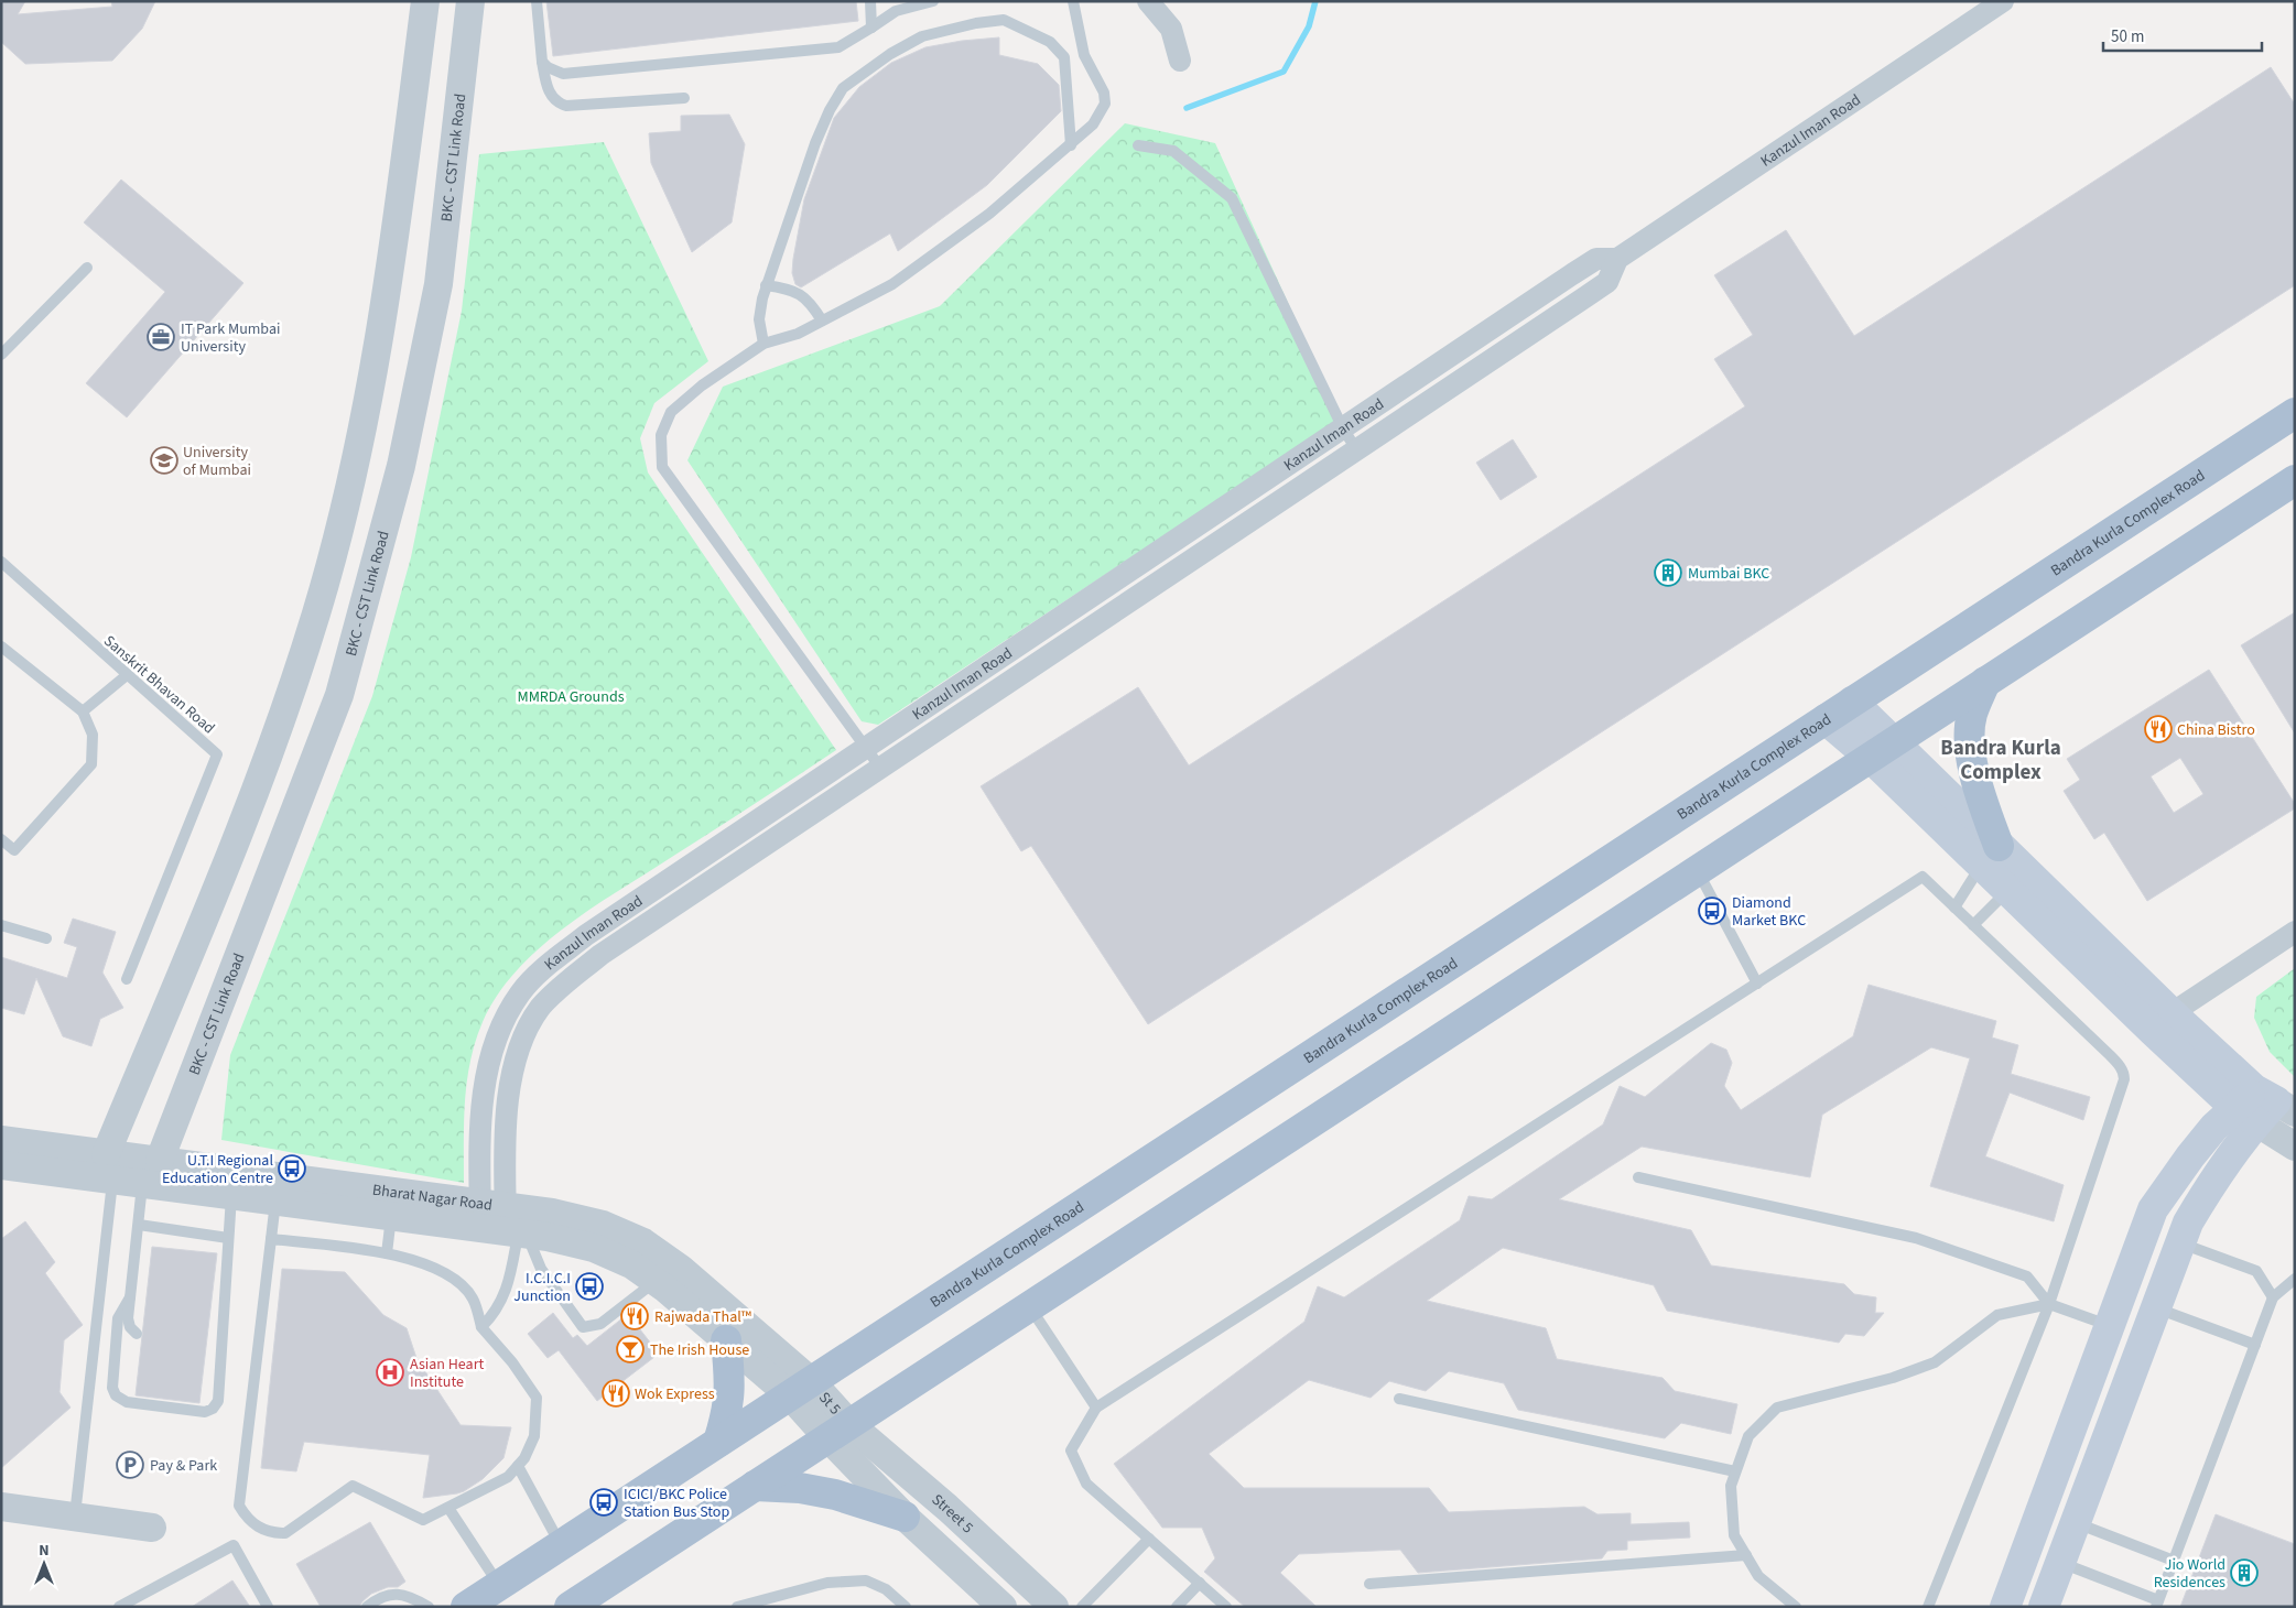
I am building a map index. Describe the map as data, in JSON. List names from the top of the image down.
{
  "streets": {
    "main road": ["Bandra Kurla Complex Road"],
    "street": [
      "Kanzul Iman Road",
      "BKC - CST Link Road",
      "Bharat Nagar Road",
      "St 5",
      "Street 5"
    ],
    "lane": ["Sanskrit Bhavan Road"]
  },
  "crossings": [
    ["Kanzul Iman Road", "Bharat Nagar Road"],
    ["BKC - CST Link Road", "Bharat Nagar Road"],
    ["Bandra Kurla Complex Road", "Bharat Nagar Road"],
    ["Bandra Kurla Complex Road", "St 5"],
    ["Bharat Nagar Road", "St 5"],
    ["St 5", "Street 5"]
  ],
  "districts": ["Bandra Kurla Complex"],
  "parks": ["MMRDA Grounds"],
  "places": {
    "office": ["IT Park Mumbai University"],
    "school or university": ["University of Mumbai"],
    "building": ["Mumbai BKC", "Jio World Residences"],
    "restaurant": ["China Bistro", "Rajwada Thal™", "Wok Express"],
    "bus stop": [
      "Diamond Market BKC",
      "U.T.I Regional Education Centre",
      "I.C.I.C.I Junction",
      "ICICI/BKC Police Station Bus Stop"
    ],
    "bar": ["The Irish House"],
    "hospital": ["Asian Heart Institute"],
    "parking": ["Pay & Park"]
  },
  "scale_bar": "50 m",
  "north": "top"
}
